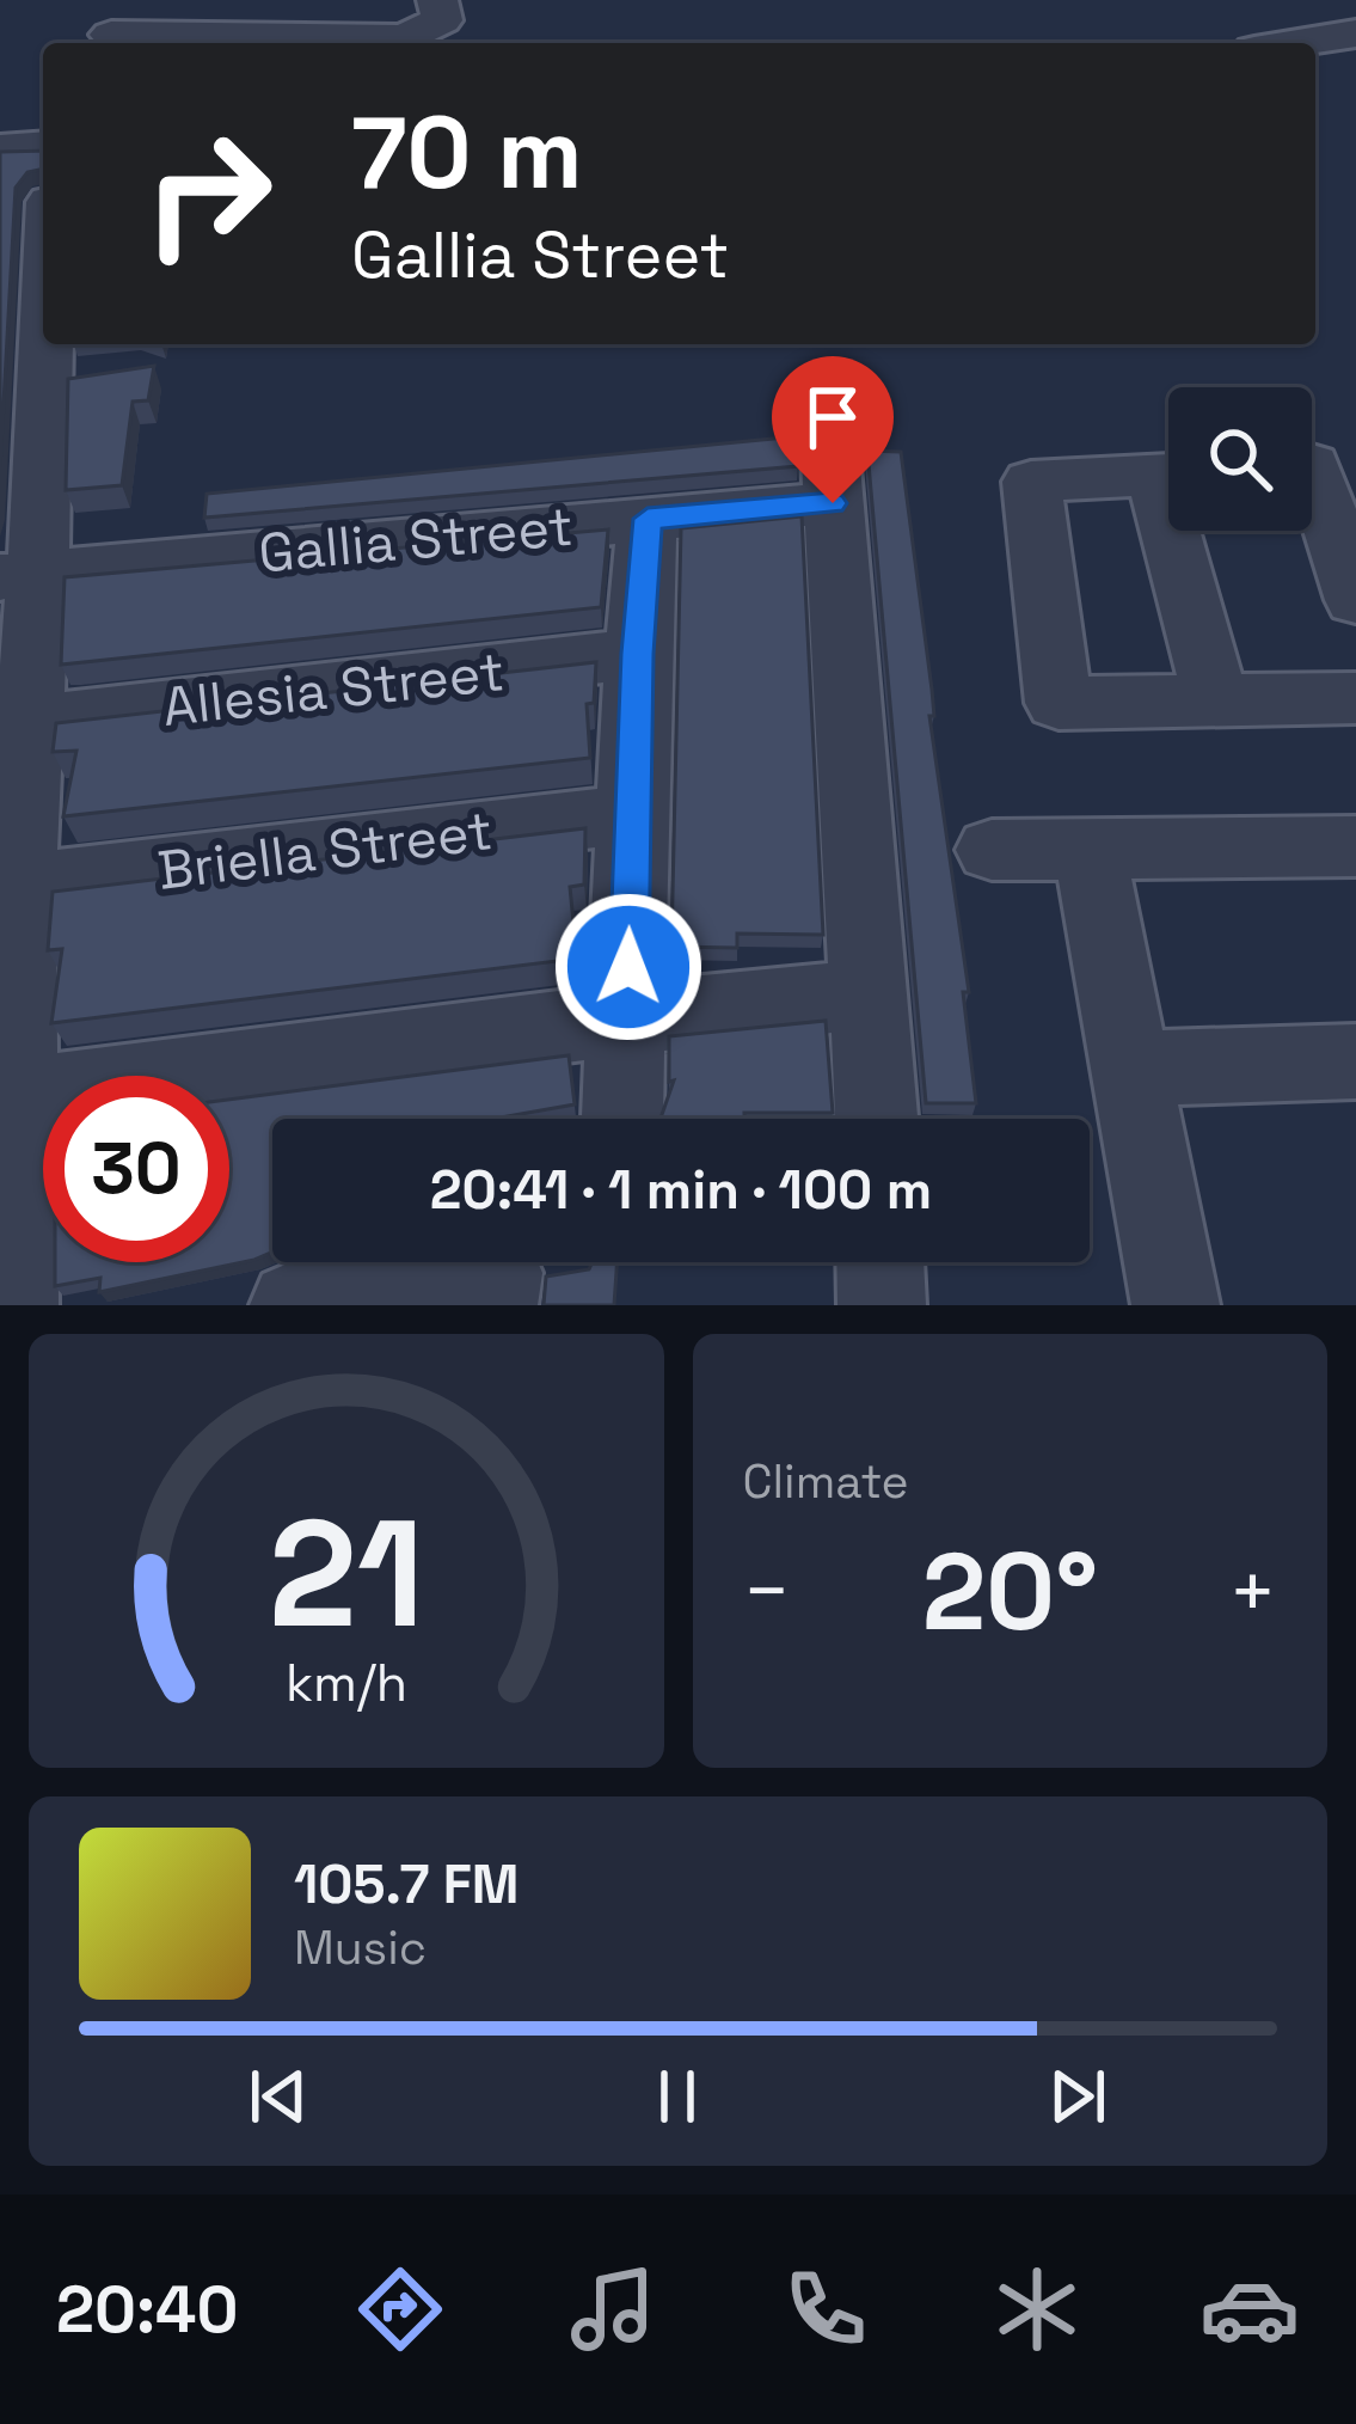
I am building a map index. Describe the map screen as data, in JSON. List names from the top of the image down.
{
  "streets": {
    "street": ["Gallia Street", "Allesia Street", "Briella Street"]
  },
  "page": {
    "turn": ["70 m", "Gallia Street"],
    "limit": "30",
    "trip": "20:41 · 1 min · 100 m",
    "tile": "Climate",
    "heat": ["−", "20°", "+"],
    "song": ["105.7 FM", "Music"],
    "tabs": "20:40",
    "gauge": ["21", "km/h"]
  }
}
